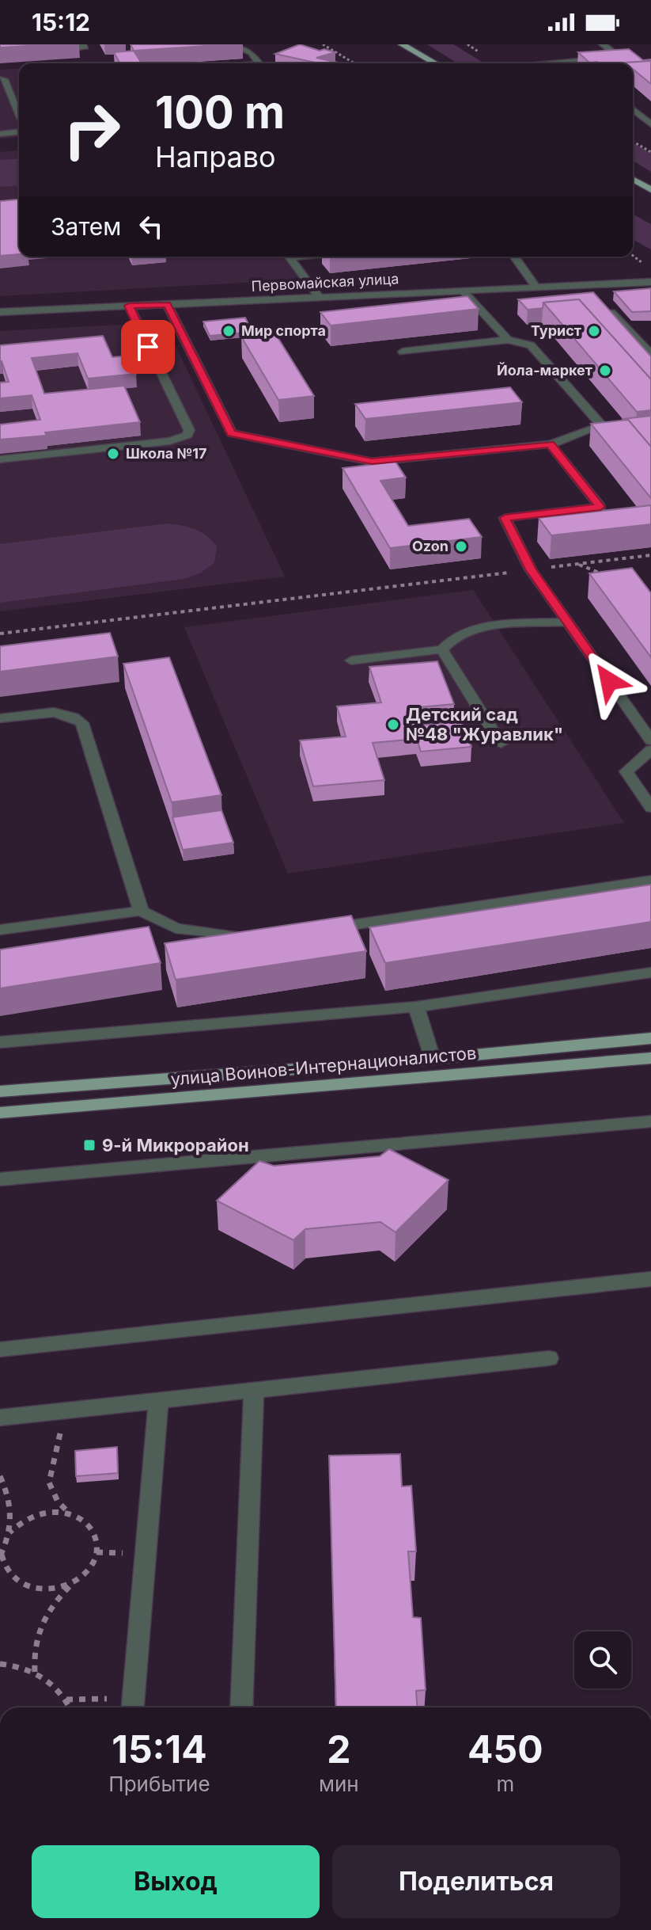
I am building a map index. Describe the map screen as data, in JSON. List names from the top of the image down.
{
  "streets": {
    "main road": ["улица Воинов-Интернационалистов"],
    "street": ["Первомайская улица"]
  },
  "places": {
    "other": [
      "Мир спорта",
      "Турист",
      "Йола-маркет",
      "Школа №17",
      "Ozon",
      "Детский сад №48 \"Журавлик\""
    ],
    "transit": ["9-й Микрорайон"]
  },
  "page": {
    "status": "15:12",
    "turn": ["100 m", "Направо"],
    "then": "Затем",
    "eta": [
      "15:14",
      "Прибытие",
      "2",
      "мин",
      "450",
      "m"
    ],
    "buttons": ["Выход", "Поделиться"]
  }
}
